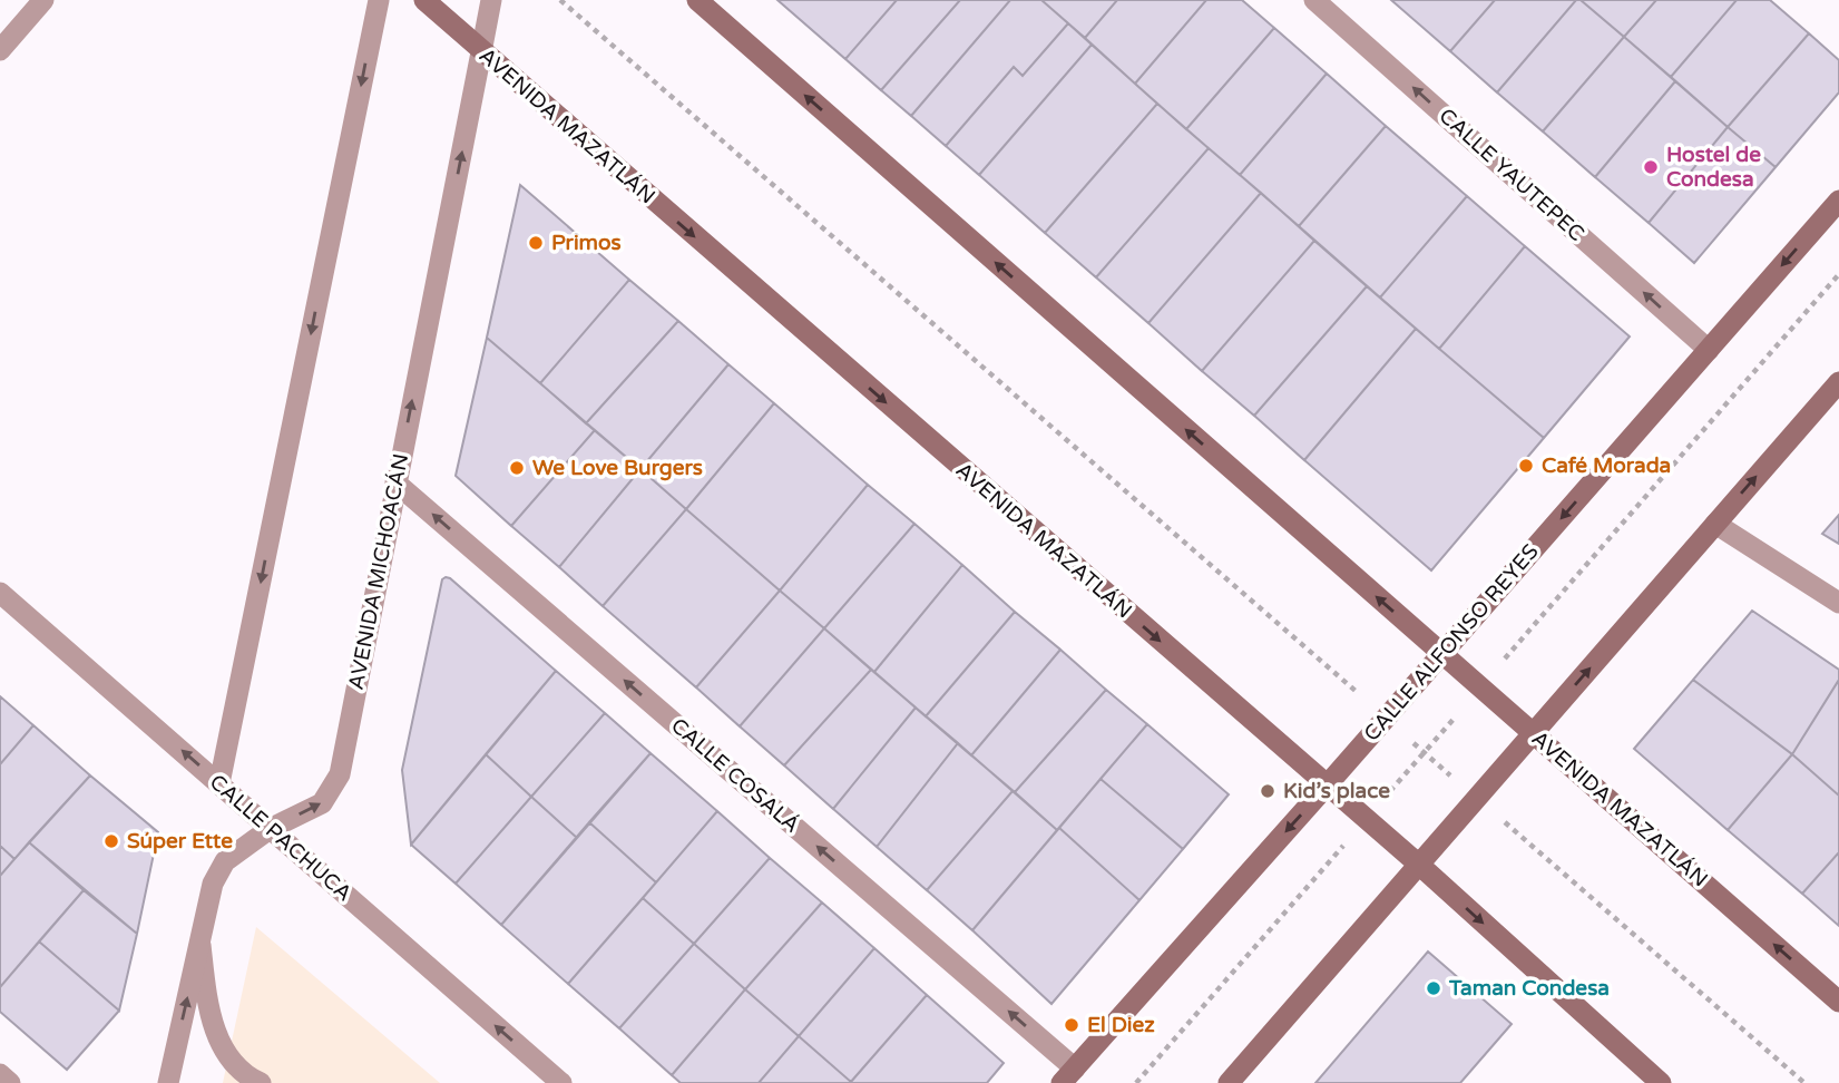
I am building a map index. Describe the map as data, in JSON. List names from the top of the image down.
{
  "streets": {
    "main road": ["AVENIDA MAZATLÁN", "CALLE ALFONSO REYES"],
    "street": [
      "CALLE YAUTEPEC",
      "AVENIDA MICHOACÁN",
      "CALLE COSALÁ",
      "CALLE PACHUCA"
    ]
  },
  "crossings": [
    ["AVENIDA MAZATLÁN", "AVENIDA MICHOACÁN"],
    ["AVENIDA MAZATLÁN", "CALLE ALFONSO REYES"],
    ["CALLE YAUTEPEC", "CALLE ALFONSO REYES"],
    ["AVENIDA MICHOACÁN", "CALLE COSALÁ"],
    ["AVENIDA MICHOACÁN", "CALLE PACHUCA"],
    ["CALLE ALFONSO REYES", "CALLE COSALÁ"]
  ],
  "one_way": ["CALLE YAUTEPEC", "CALLE COSALÁ", "CALLE PACHUCA"],
  "places": [
    "Hostel de Condesa",
    "Primos",
    "Café Morada",
    "We Love Burgers",
    "Kid’s place",
    "Súper Ette",
    "Taman Condesa",
    "El Diez"
  ]
}
